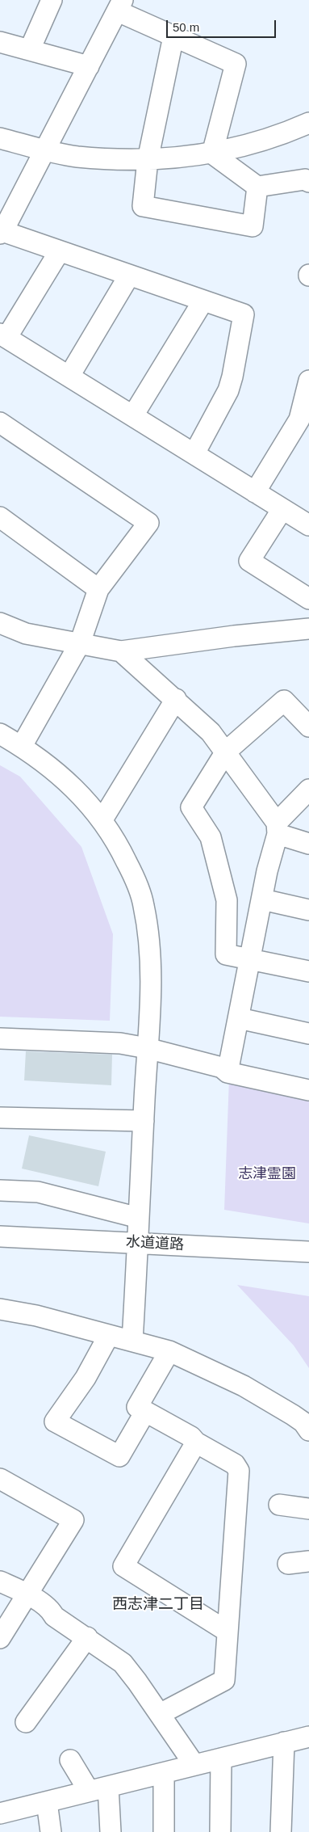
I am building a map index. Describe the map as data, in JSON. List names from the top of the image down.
{
  "streets": {
    "street": ["水道道路"]
  },
  "districts": ["西志津二丁目"],
  "parks": ["志津霊園"],
  "scale_bar": "50 m"
}
